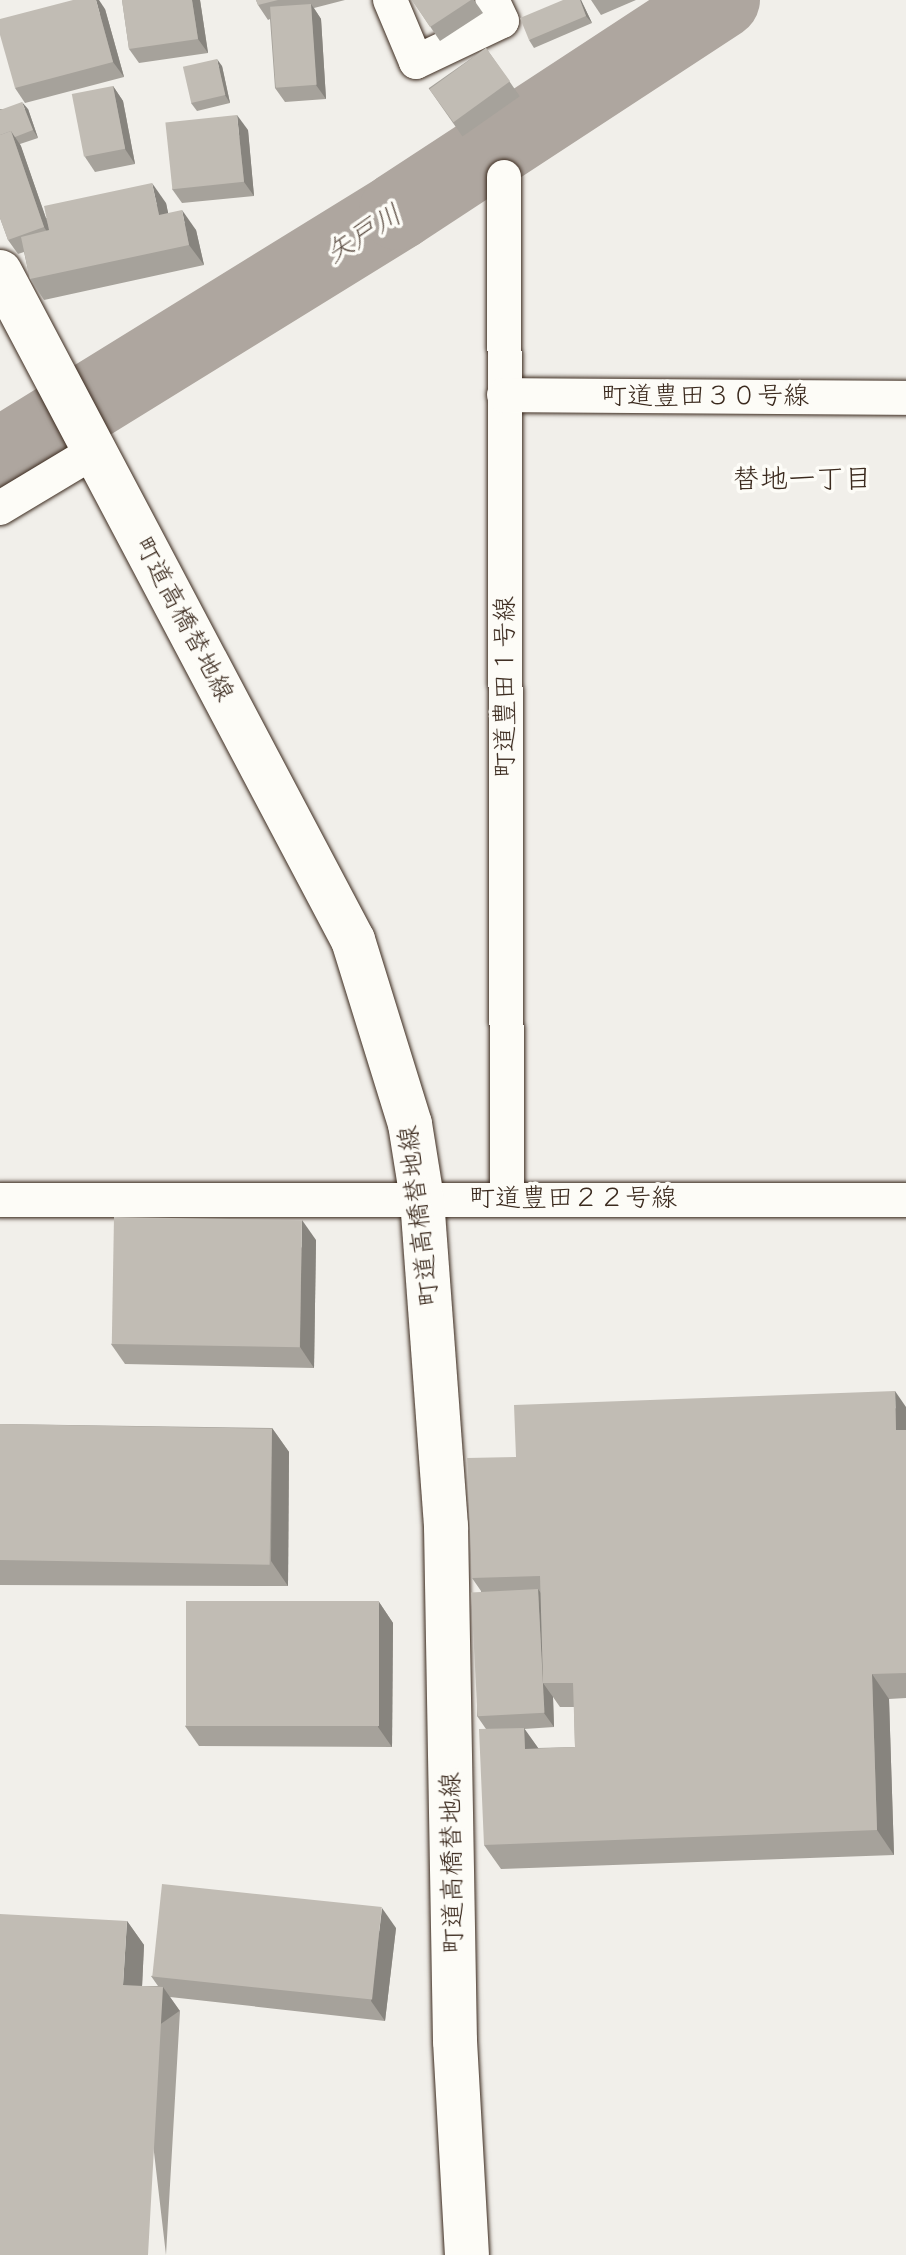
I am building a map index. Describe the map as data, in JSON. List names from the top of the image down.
{
  "streets": {
    "street": [
      "町道豊田３０号線",
      "町道高橋替地線",
      "町道豊田１号線",
      "町道豊田２２号線"
    ]
  },
  "crossings": [
    ["町道豊田３０号線", "町道豊田１号線"],
    ["町道高橋替地線", "町道豊田２２号線"],
    ["町道豊田１号線", "町道豊田２２号線"]
  ],
  "districts": ["替地一丁目"],
  "water": ["矢戸川"]
}
